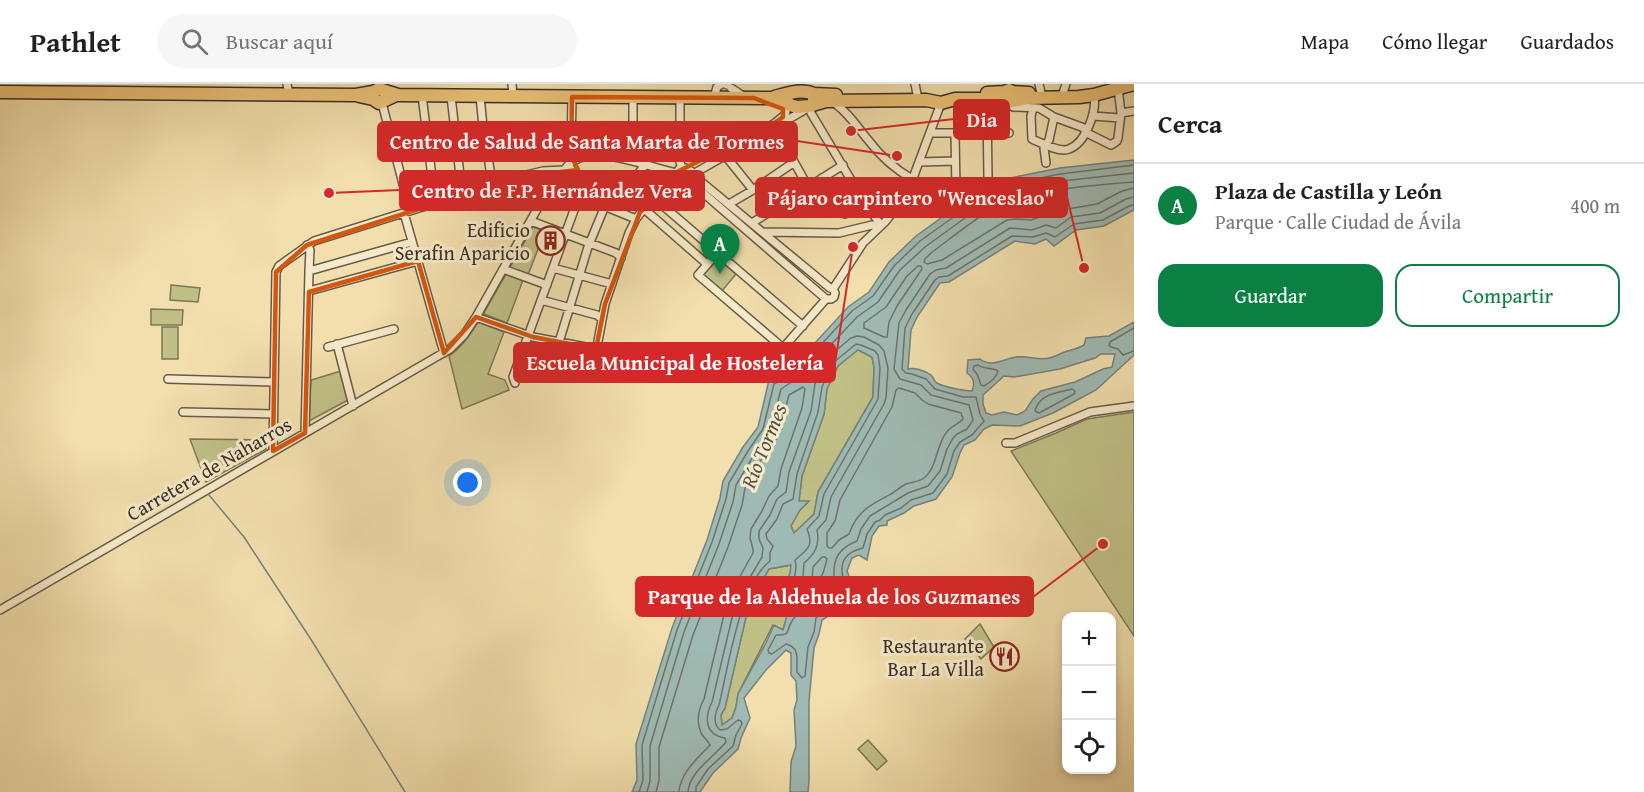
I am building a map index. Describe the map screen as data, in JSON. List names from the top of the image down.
{
  "streets": {
    "street": ["Carretera de Naharros"]
  },
  "water": ["Río Tormes"],
  "places": {
    "other": [
      "Dia",
      "Centro de Salud de Santa Marta de Tormes",
      "Centro de F.P. Hernández Vera",
      "Escuela Municipal de Hostelería",
      "Pájaro carpintero \"Wenceslao\"",
      "Parque de la Aldehuela de los Guzmanes"
    ],
    "building": ["Edificio Serafin Aparicio"],
    "restaurant": ["Restaurante Bar La Villa"]
  },
  "page": {
    "header": "Pathlet",
    "search": "Buscar aquí",
    "nav": ["Mapa", "Cómo llegar", "Guardados"],
    "heading": "Cerca",
    "list": [
      {
        "mark": "A",
        "name": "Plaza de Castilla y León",
        "note": "Parque · Calle Ciudad de Ávila",
        "value": "400 m"
      }
    ],
    "pins": "A",
    "buttons": ["Guardar", "Compartir"],
    "map_buttons": ["+", "−"]
  }
}
